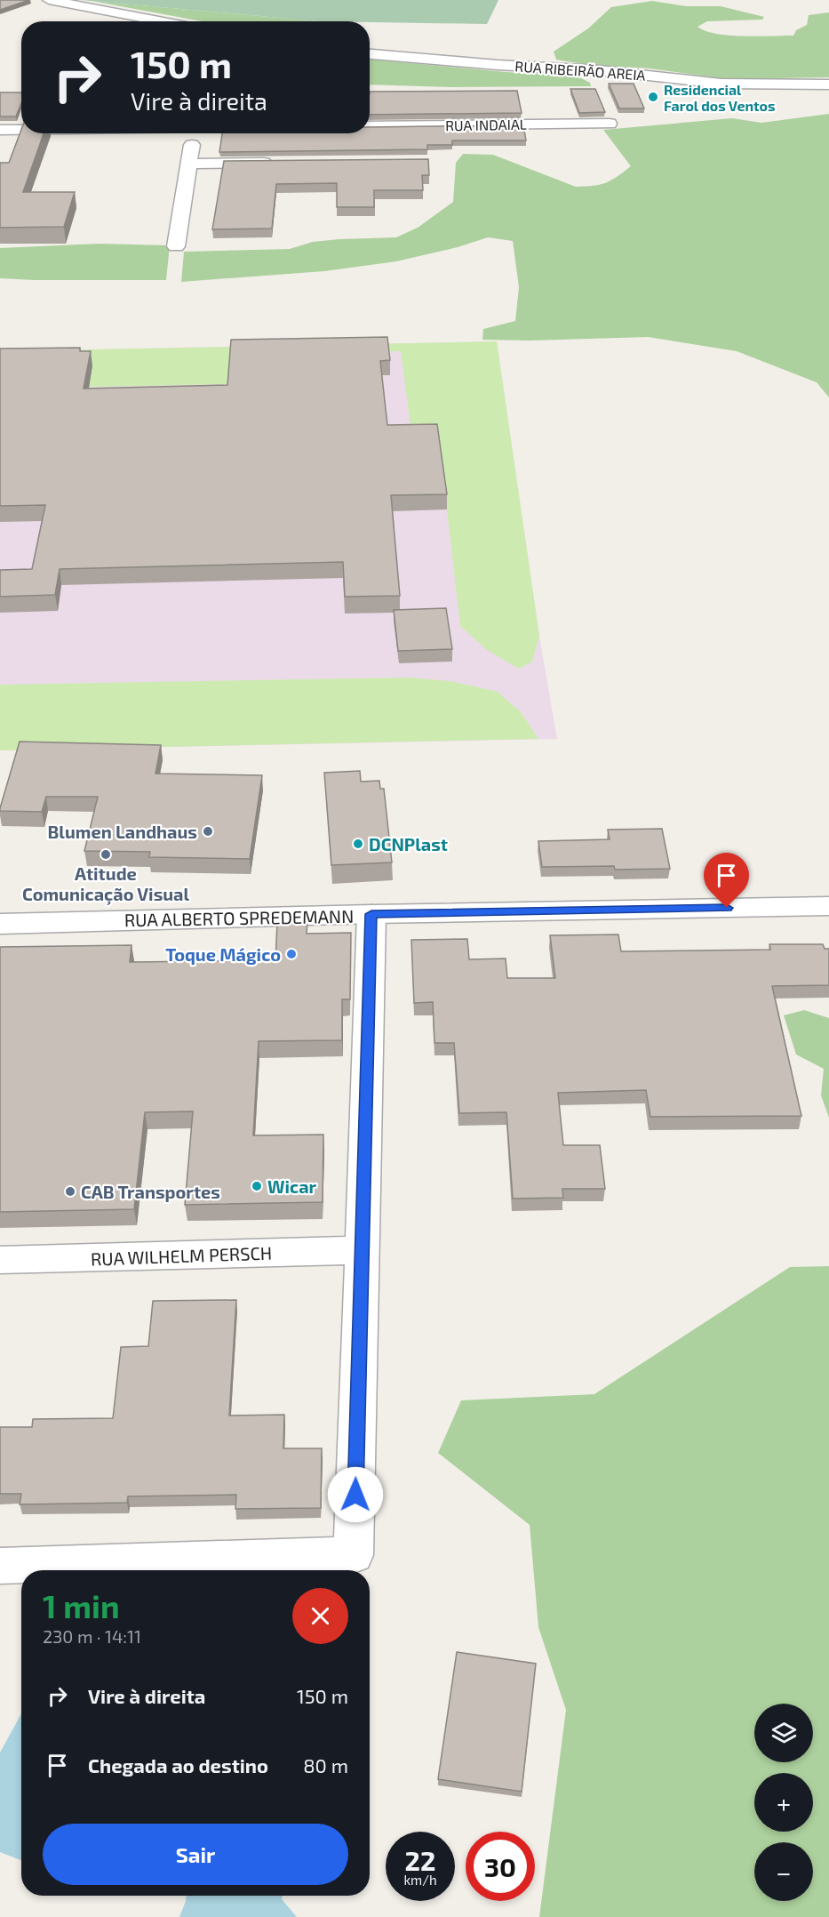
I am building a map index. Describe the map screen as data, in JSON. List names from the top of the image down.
{
  "streets": {
    "street": [
      "RUA RIBEIRÃO AREIA",
      "RUA INDAIAL",
      "RUA ALBERTO SPREDEMANN",
      "RUA WILHELM PERSCH"
    ]
  },
  "places": [
    "Residencial Farol dos Ventos",
    "Blumen Landhaus",
    "DCNPlast",
    "Atitude Comunicação Visual",
    "Toque Mágico",
    "Wicar",
    "CAB Transportes"
  ],
  "page": {
    "turn": ["150 m", "Vire à direita"],
    "heading": ["1 min", "230 m · 14:11"],
    "list": [
      {
        "name": "Vire à direita",
        "value": "150 m"
      },
      {
        "name": "Chegada ao destino",
        "value": "80 m"
      }
    ],
    "map_buttons": ["+", "−"],
    "buttons": "Sair",
    "speed": "22 km/h",
    "limit": "30"
  }
}
